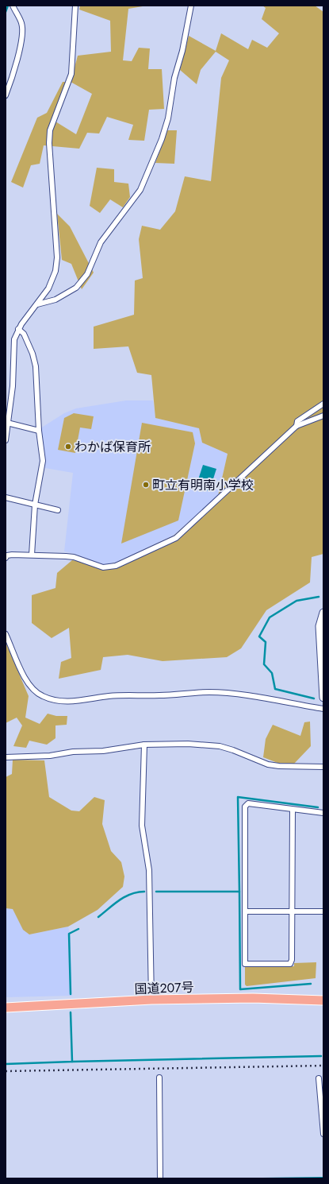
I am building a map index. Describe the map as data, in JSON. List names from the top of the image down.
{
  "streets": {
    "highway": ["国道207号"]
  },
  "places": ["わかば保育所", "町立有明南小学校"]
}
